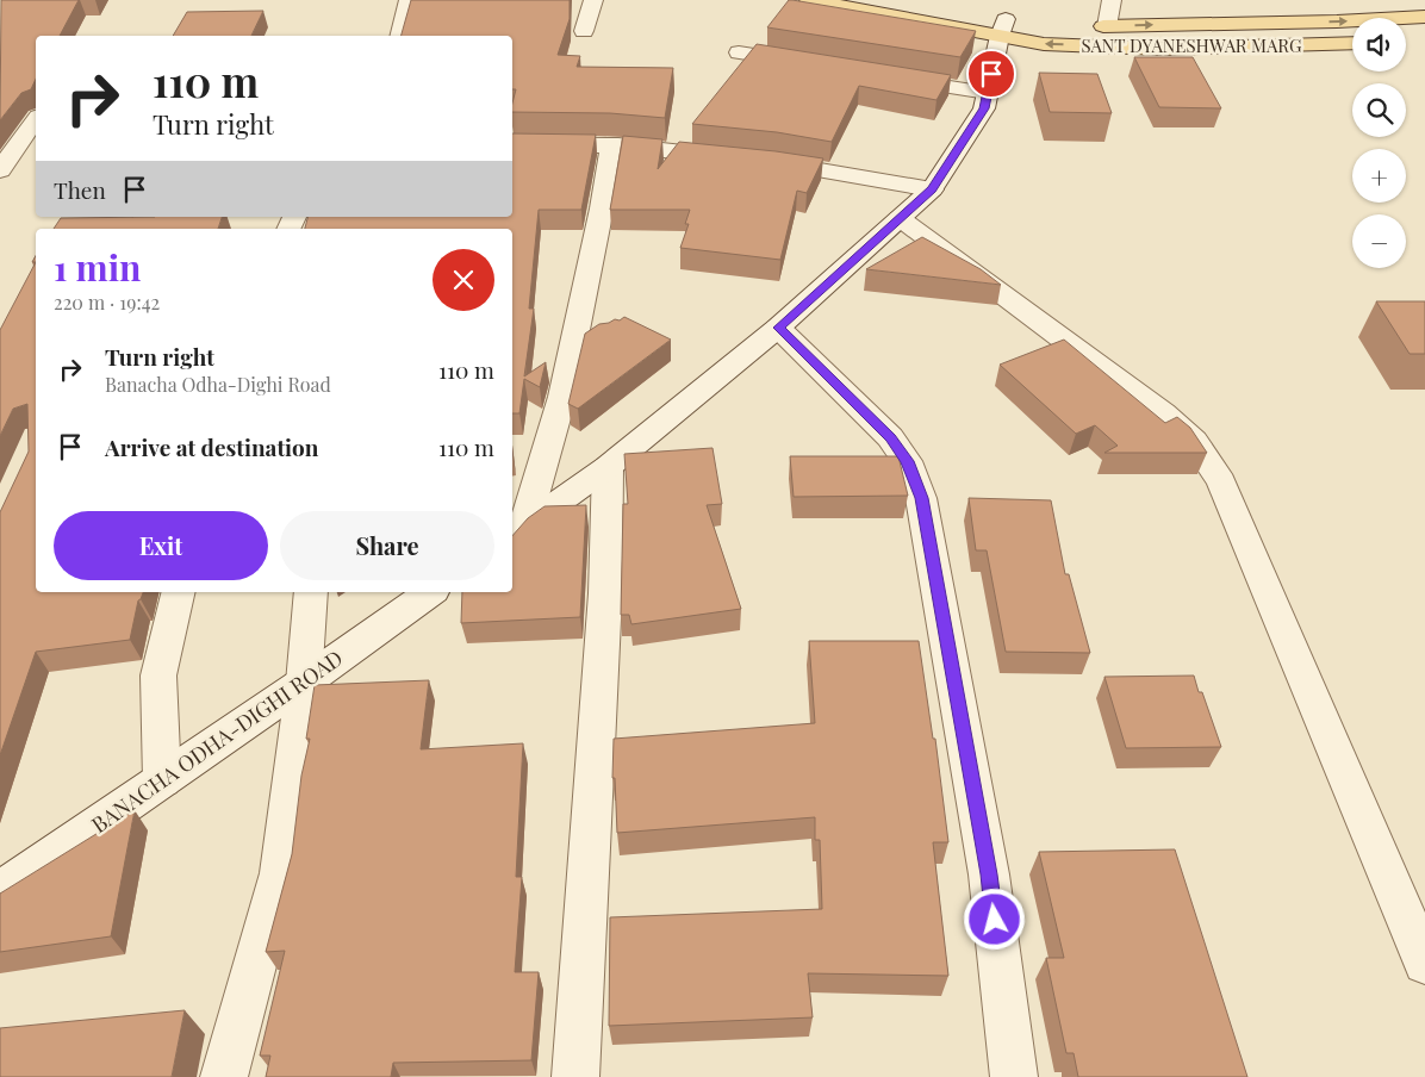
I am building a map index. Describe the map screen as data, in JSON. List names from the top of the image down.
{
  "streets": {
    "main road": ["SANT DYANESHWAR MARG"],
    "street": ["BANACHA ODHA-DIGHI ROAD"]
  },
  "page": {
    "map_buttons": ["+", "−"],
    "turn": ["110 m", "Turn right"],
    "then": "Then",
    "heading": ["1 min", "220 m · 19:42"],
    "list": [
      {
        "name": "Turn right",
        "note": "Banacha Odha-Dighi Road",
        "value": "110 m"
      },
      {
        "name": "Arrive at destination",
        "value": "110 m"
      }
    ],
    "buttons": ["Exit", "Share"]
  }
}
